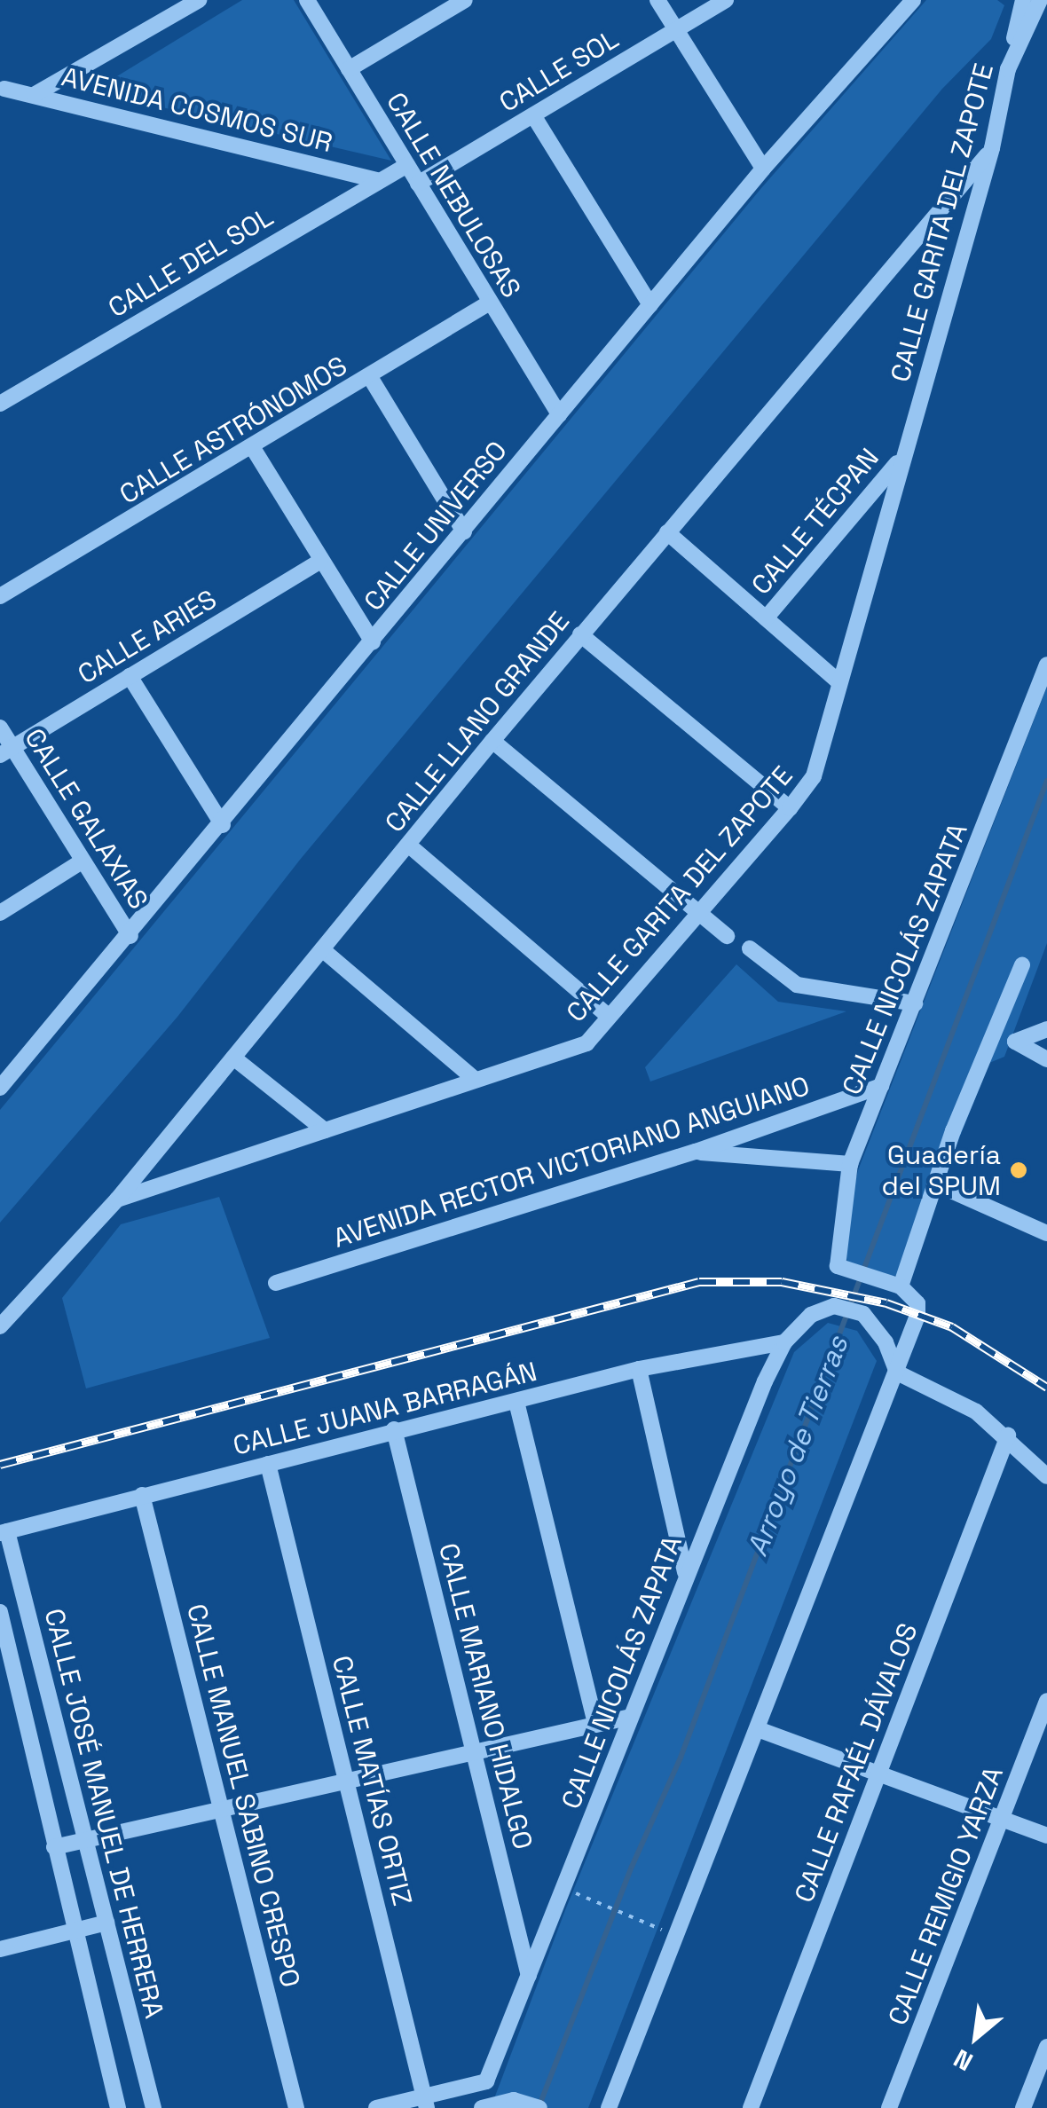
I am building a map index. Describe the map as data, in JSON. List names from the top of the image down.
{
  "streets": {
    "street": [
      "CALLE SOL",
      "AVENIDA COSMOS SUR",
      "CALLE NEBULOSAS",
      "CALLE GARITA DEL ZAPOTE",
      "CALLE DEL SOL",
      "CALLE ASTRÓNOMOS",
      "CALLE TÉCPAN",
      "CALLE UNIVERSO",
      "CALLE ARIES",
      "CALLE LLANO GRANDE",
      "CALLE GALAXIAS",
      "CALLE NICOLÁS ZAPATA",
      "AVENIDA RECTOR VICTORIANO ANGUIANO",
      "CALLE JUANA BARRAGÁN",
      "CALLE MARIANO HIDALGO",
      "CALLE RAFAÉL DÁVALOS",
      "CALLE MATÍAS ORTIZ",
      "CALLE MANUEL SABINO CRESPO",
      "CALLE JOSÉ MANUEL DE HERRERA",
      "CALLE REMIGIO YARZA"
    ]
  },
  "crossings": [
    ["CALLE SOL", "CALLE NEBULOSAS"],
    ["AVENIDA COSMOS SUR", "CALLE DEL SOL"],
    ["CALLE NEBULOSAS", "CALLE DEL SOL"],
    ["CALLE NEBULOSAS", "CALLE ASTRÓNOMOS"],
    ["CALLE NEBULOSAS", "CALLE UNIVERSO"],
    ["CALLE GARITA DEL ZAPOTE", "CALLE TÉCPAN"],
    ["CALLE GARITA DEL ZAPOTE", "CALLE LLANO GRANDE"],
    ["CALLE UNIVERSO", "CALLE GALAXIAS"],
    ["CALLE ARIES", "CALLE GALAXIAS"],
    ["CALLE NICOLÁS ZAPATA", "AVENIDA RECTOR VICTORIANO ANGUIANO"],
    ["CALLE NICOLÁS ZAPATA", "CALLE JUANA BARRAGÁN"],
    ["CALLE NICOLÁS ZAPATA", "CALLE MARIANO HIDALGO"],
    ["CALLE NICOLÁS ZAPATA", "CALLE MATÍAS ORTIZ"],
    ["CALLE JUANA BARRAGÁN", "CALLE MARIANO HIDALGO"],
    ["CALLE JUANA BARRAGÁN", "CALLE MATÍAS ORTIZ"],
    ["CALLE JUANA BARRAGÁN", "CALLE MANUEL SABINO CRESPO"],
    ["CALLE JUANA BARRAGÁN", "CALLE JOSÉ MANUEL DE HERRERA"]
  ],
  "water": ["Arroyo de Tierras"],
  "places": ["Guadería del SPUM"],
  "north": "bottom left"
}
